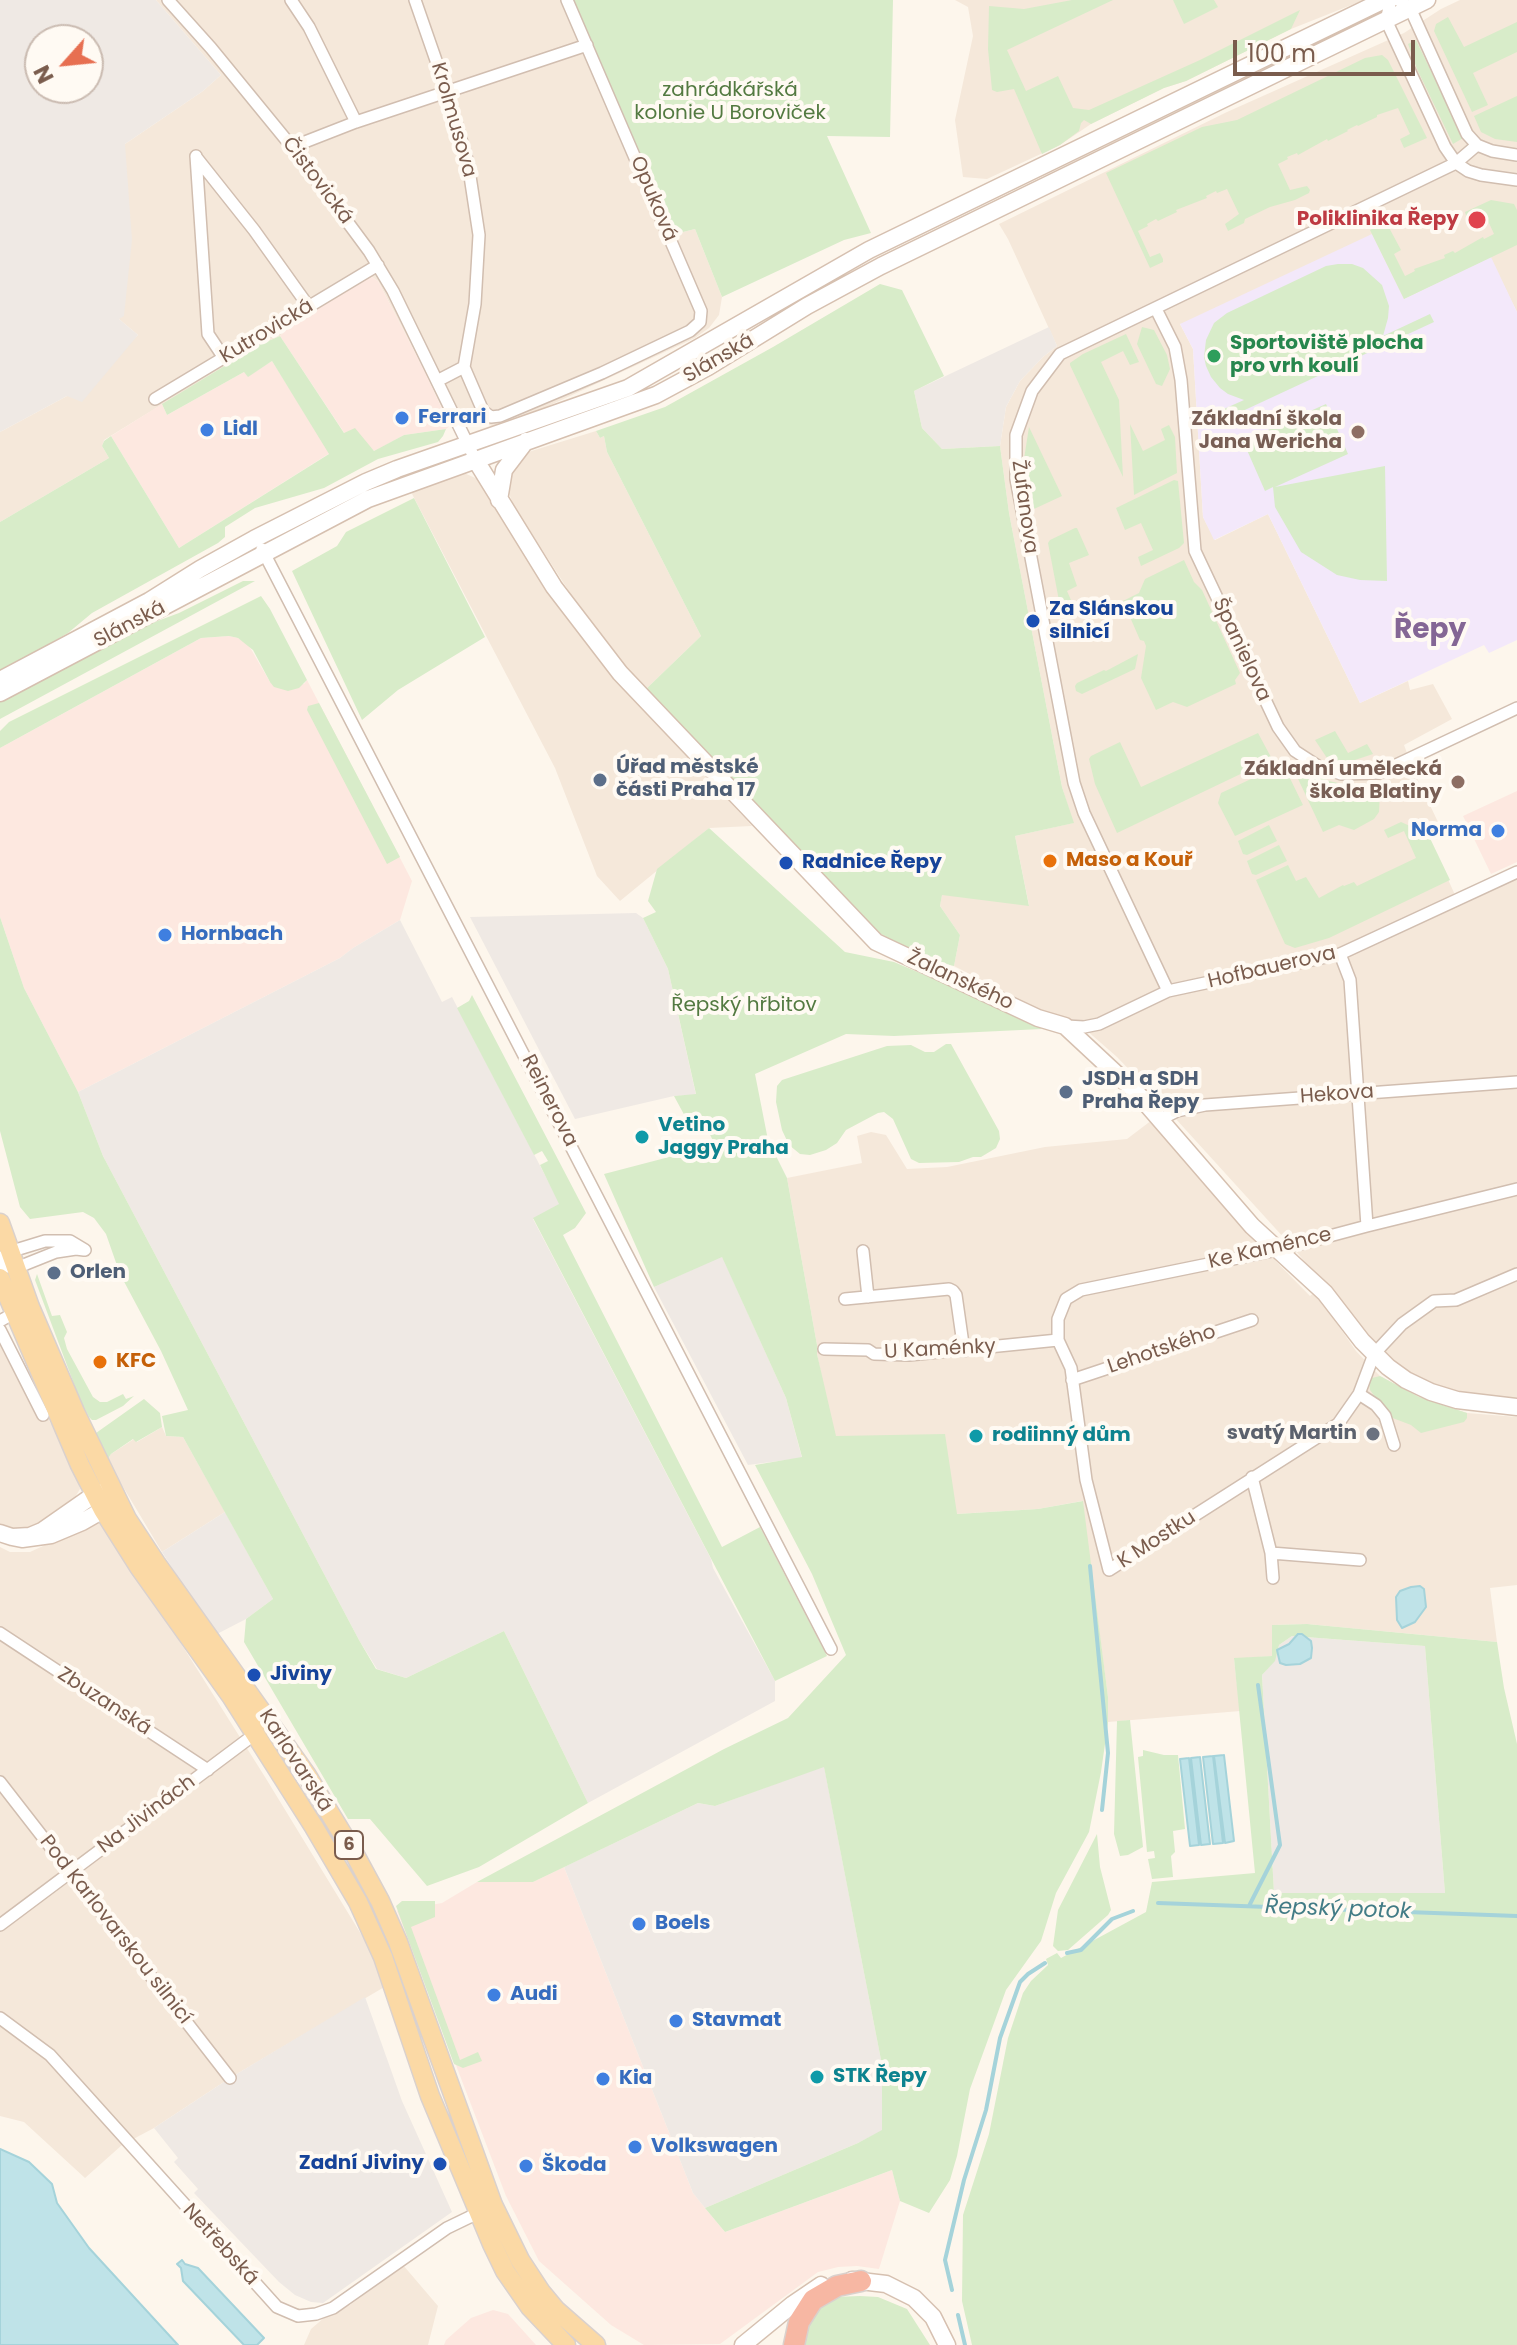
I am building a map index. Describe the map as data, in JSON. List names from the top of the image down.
{
  "streets": {
    "main road": [
      "Slánská",
      "Žalanského",
      "Karlovarská",
      "6"
    ],
    "street": [
      "Krolmusova",
      "Čistovická",
      "Opuková",
      "Kutrovická",
      "Žufanova",
      "Španielova",
      "Hofbauerova",
      "Hekova",
      "Reinerova",
      "Ke Kaménce",
      "U Kaménky",
      "Lehotského",
      "K Mostku",
      "Zbuzanská",
      "Na Jivinách",
      "Pod Karlovarskou silnicí",
      "Netřebská"
    ]
  },
  "crossings": [
    ["Krolmusova", "Slánská"],
    ["Čistovická", "Kutrovická"],
    ["Čistovická", "Slánská"],
    ["Čistovická", "Žalanského"],
    ["Opuková", "Slánská"],
    ["Slánská", "Žalanského"],
    ["Slánská", "Reinerova"],
    ["Žufanova", "Španielova"],
    ["Žufanova", "Hofbauerova"],
    ["Hofbauerova", "Žalanského"],
    ["Žalanského", "Hekova"],
    ["Žalanského", "Ke Kaménce"],
    ["Žalanského", "K Mostku"],
    ["Ke Kaménce", "U Kaménky"],
    ["Ke Kaménce", "K Mostku"],
    ["U Kaménky", "K Mostku"],
    ["Lehotského", "K Mostku"],
    ["Zbuzanská", "Na Jivinách"],
    ["Karlovarská", "Na Jivinách"],
    ["Karlovarská", "Netřebská"],
    ["Na Jivinách", "Pod Karlovarskou silnicí"]
  ],
  "districts": ["Řepy"],
  "water": ["Řepský potok"],
  "parks": ["zahrádkářská kolonie U Boroviček", "Řepský hřbitov"],
  "places": [
    "Poliklinika Řepy",
    "Sportoviště plocha pro vrh koulí",
    "Ferrari",
    "Lidl",
    "Základní škola Jana Wericha",
    "Za Slánskou silnicí",
    "Úřad městské části Praha 17",
    "Základní umělecká škola Blatiny",
    "Norma",
    "Maso a Kouř",
    "Radnice Řepy",
    "Hornbach",
    "JSDH a SDH Praha Řepy",
    "Vetino Jaggy Praha",
    "Orlen",
    "KFC",
    "svatý Martin",
    "rodiinný dům",
    "Jiviny",
    "Boels",
    "Audi",
    "Stavmat",
    "STK Řepy",
    "Kia",
    "Volkswagen",
    "Zadní Jiviny",
    "Škoda"
  ],
  "scale_bar": "100 m",
  "north": "bottom left"
}
